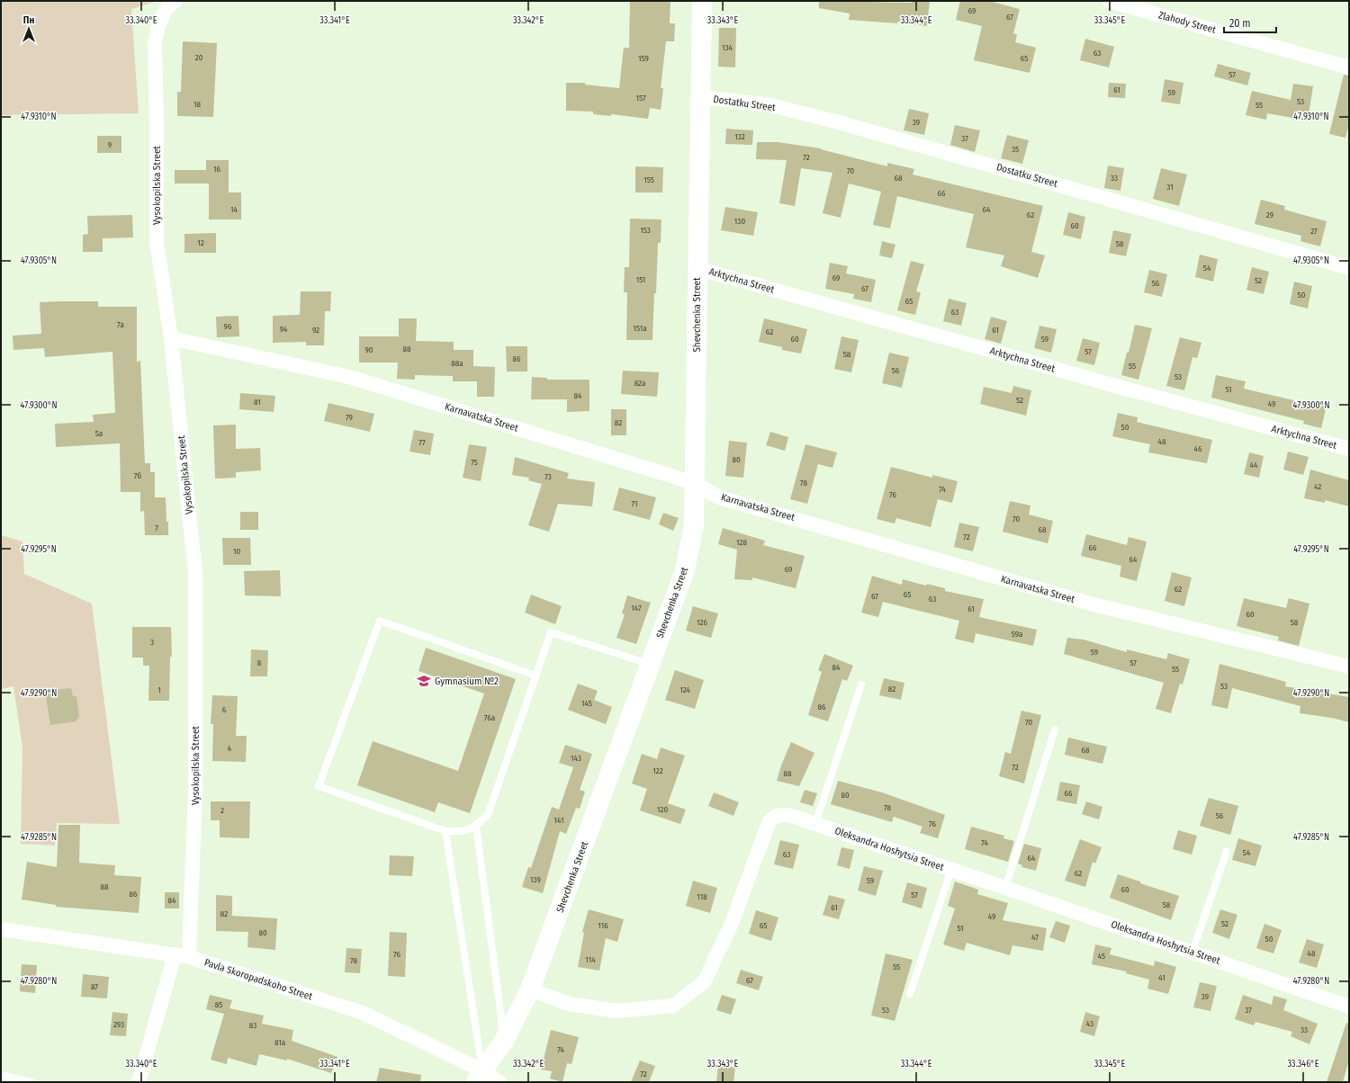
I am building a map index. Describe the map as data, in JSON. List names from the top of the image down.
{
  "streets": {
    "street": [
      "Zlahody Street",
      "Dostatku Street",
      "Vysokopilska Street",
      "Arktychna Street",
      "Shevchenka Street",
      "Karnavatska Street",
      "Oleksandra Hoshytsia Street",
      "Pavla Skoropadskoho Street"
    ]
  },
  "crossings": [
    ["Dostatku Street", "Shevchenka Street"],
    ["Vysokopilska Street", "Karnavatska Street"],
    ["Vysokopilska Street", "Pavla Skoropadskoho Street"],
    ["Arktychna Street", "Shevchenka Street"],
    ["Shevchenka Street", "Karnavatska Street"],
    ["Shevchenka Street", "Oleksandra Hoshytsia Street"],
    ["Shevchenka Street", "Pavla Skoropadskoho Street"]
  ],
  "places": {
    "school or university": ["Gymnasium №2"]
  },
  "house_numbers": [
    "69",
    "67",
    "134",
    "63",
    "20",
    "159",
    "65",
    "57",
    "61",
    "59",
    "157",
    "53",
    "18",
    "55",
    "39",
    "132",
    "37",
    "9",
    "35",
    "72",
    "16",
    "70",
    "68",
    "33",
    "155",
    "31",
    "66",
    "14",
    "64",
    "62",
    "29",
    "130",
    "60",
    "153",
    "27",
    "12",
    "58",
    "54",
    "69",
    "151",
    "52",
    "56",
    "67",
    "50",
    "65",
    "63",
    "7а",
    "96",
    "151а",
    "94",
    "92",
    "61",
    "62",
    "60",
    "59",
    "88",
    "90",
    "57",
    "58",
    "86",
    "88а",
    "55",
    "56",
    "53",
    "82а",
    "51",
    "84",
    "52",
    "81",
    "49",
    "79",
    "82",
    "50",
    "5а",
    "48",
    "77",
    "46",
    "80",
    "75",
    "44",
    "7б",
    "73",
    "78",
    "42",
    "74",
    "76",
    "71",
    "70",
    "7",
    "68",
    "72",
    "128",
    "66",
    "10",
    "64",
    "69",
    "62",
    "65",
    "67",
    "63",
    "147",
    "61",
    "60",
    "126",
    "58",
    "59а",
    "3",
    "59",
    "8",
    "57",
    "84",
    "55",
    "53",
    "82",
    "1",
    "124",
    "145",
    "86",
    "6",
    "76а",
    "70",
    "4",
    "68",
    "143",
    "72",
    "122",
    "88",
    "66",
    "80",
    "78",
    "120",
    "2",
    "56",
    "141",
    "76",
    "74",
    "54",
    "63",
    "64",
    "62",
    "139",
    "59",
    "88",
    "60",
    "86",
    "57",
    "118",
    "84",
    "58",
    "61",
    "82",
    "49",
    "52",
    "116",
    "65",
    "51",
    "80",
    "47",
    "50",
    "48",
    "76",
    "45",
    "114",
    "78",
    "55",
    "41",
    "67",
    "87",
    "39",
    "85",
    "53",
    "37",
    "43",
    "293",
    "83",
    "33",
    "81а",
    "74",
    "72"
  ],
  "scale_bar": "20 m",
  "north": "top",
  "coordinates": [
    "33.340°E",
    "33.341°E",
    "33.342°E",
    "33.343°E",
    "33.344°E",
    "33.345°E",
    "47.9310°N",
    "47.9305°N",
    "47.9300°N",
    "47.9295°N",
    "47.9290°N",
    "47.9285°N",
    "47.9280°N",
    "33.346°E"
  ]
}
